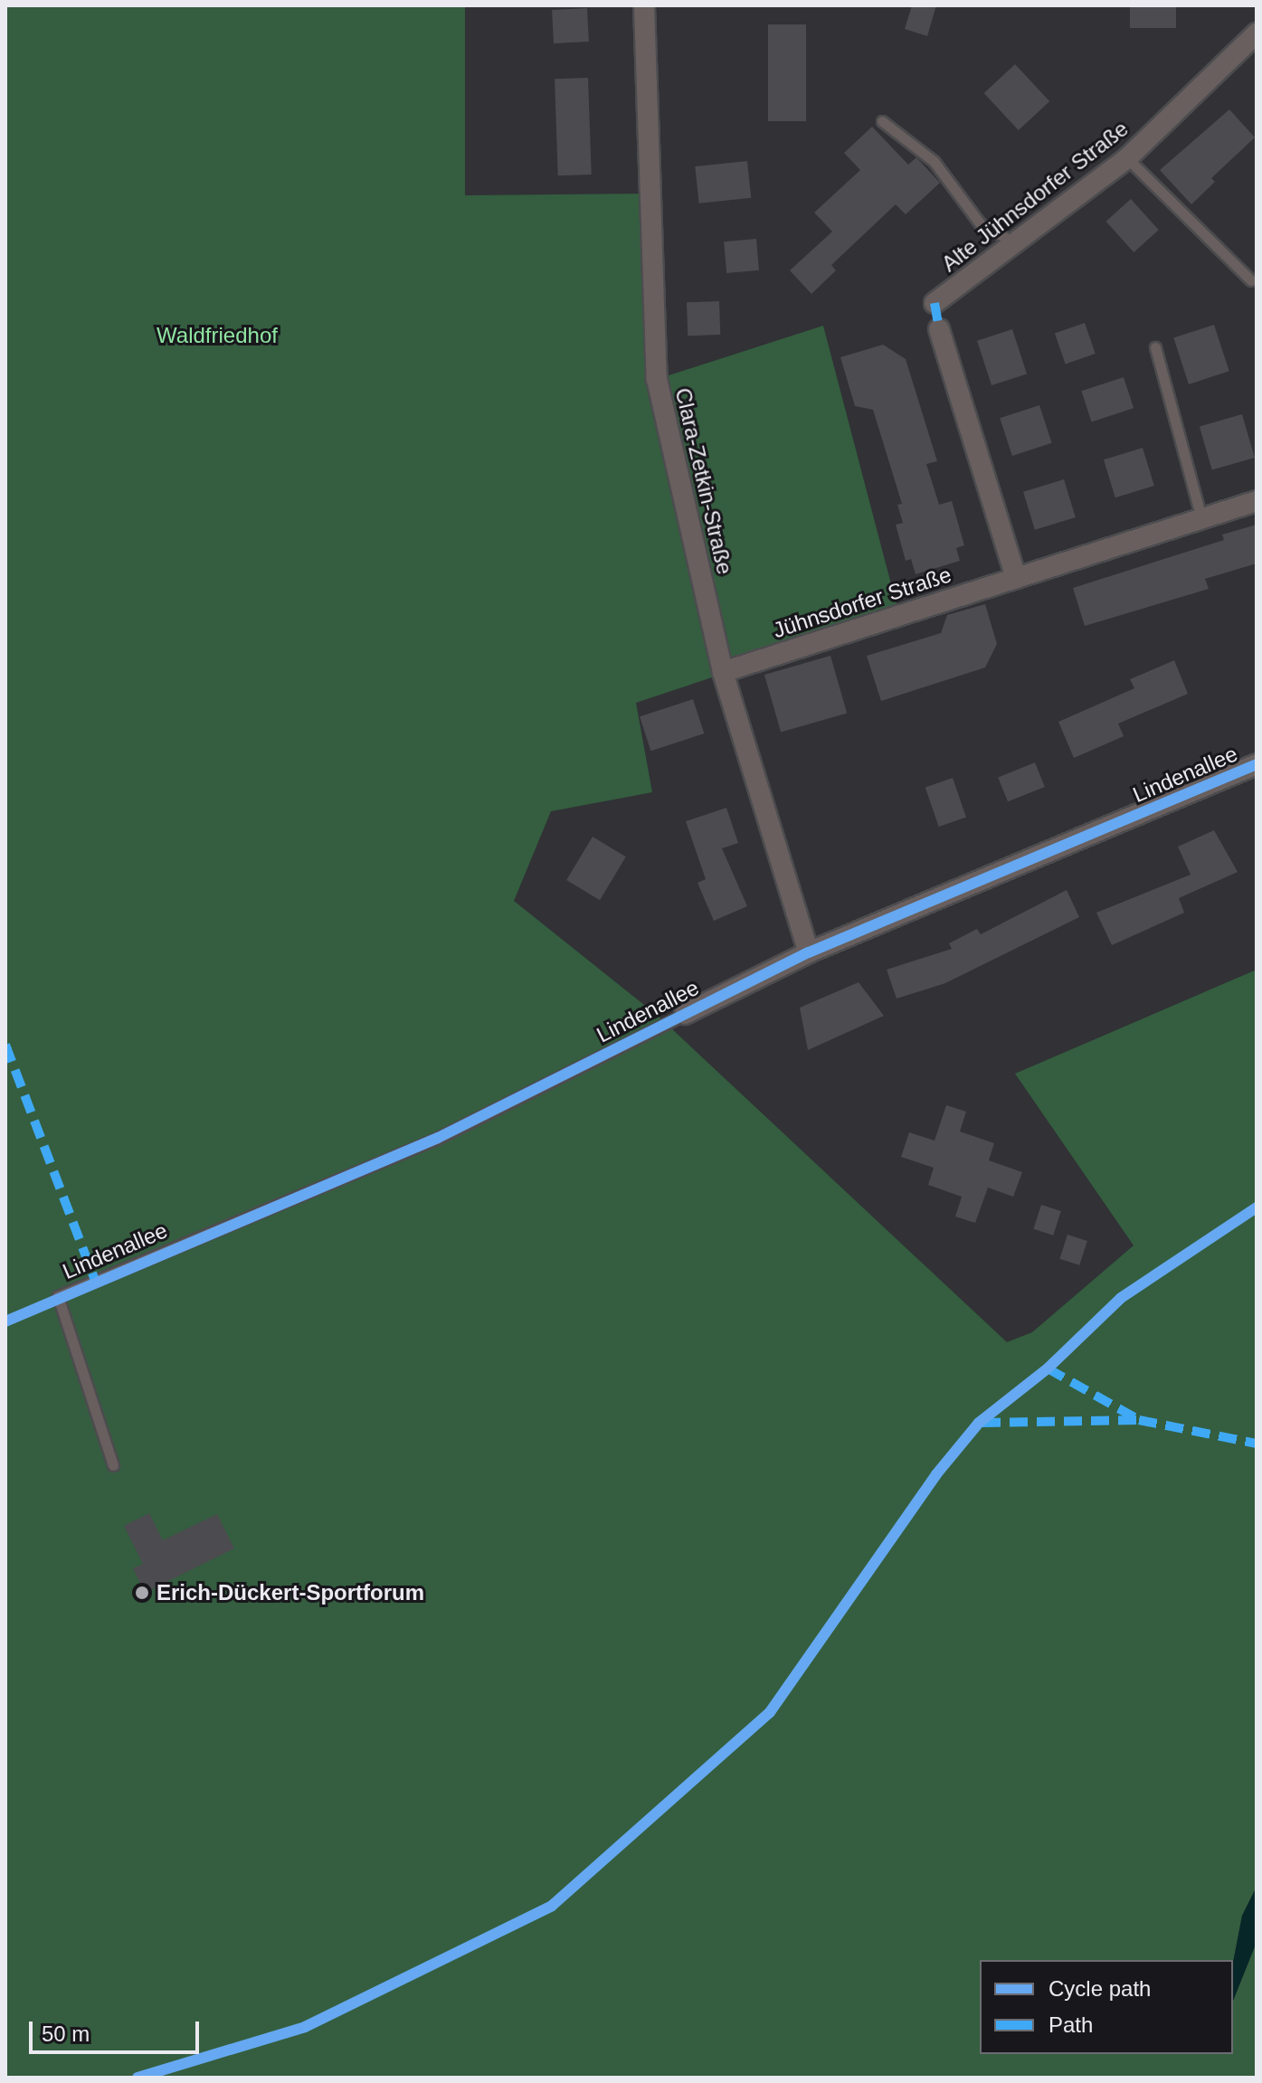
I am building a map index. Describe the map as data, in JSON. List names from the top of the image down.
{
  "streets": {
    "street": [
      "Alte Jühnsdorfer Straße",
      "Clara-Zetkin-Straße",
      "Jühnsdorfer Straße",
      "Lindenallee"
    ]
  },
  "crossings": [
    ["Clara-Zetkin-Straße", "Jühnsdorfer Straße"],
    ["Clara-Zetkin-Straße", "Lindenallee"]
  ],
  "parks": ["Waldfriedhof"],
  "places": ["Erich-Dückert-Sportforum"],
  "legend": ["Cycle path", "Path"],
  "scale_bar": "50 m"
}
